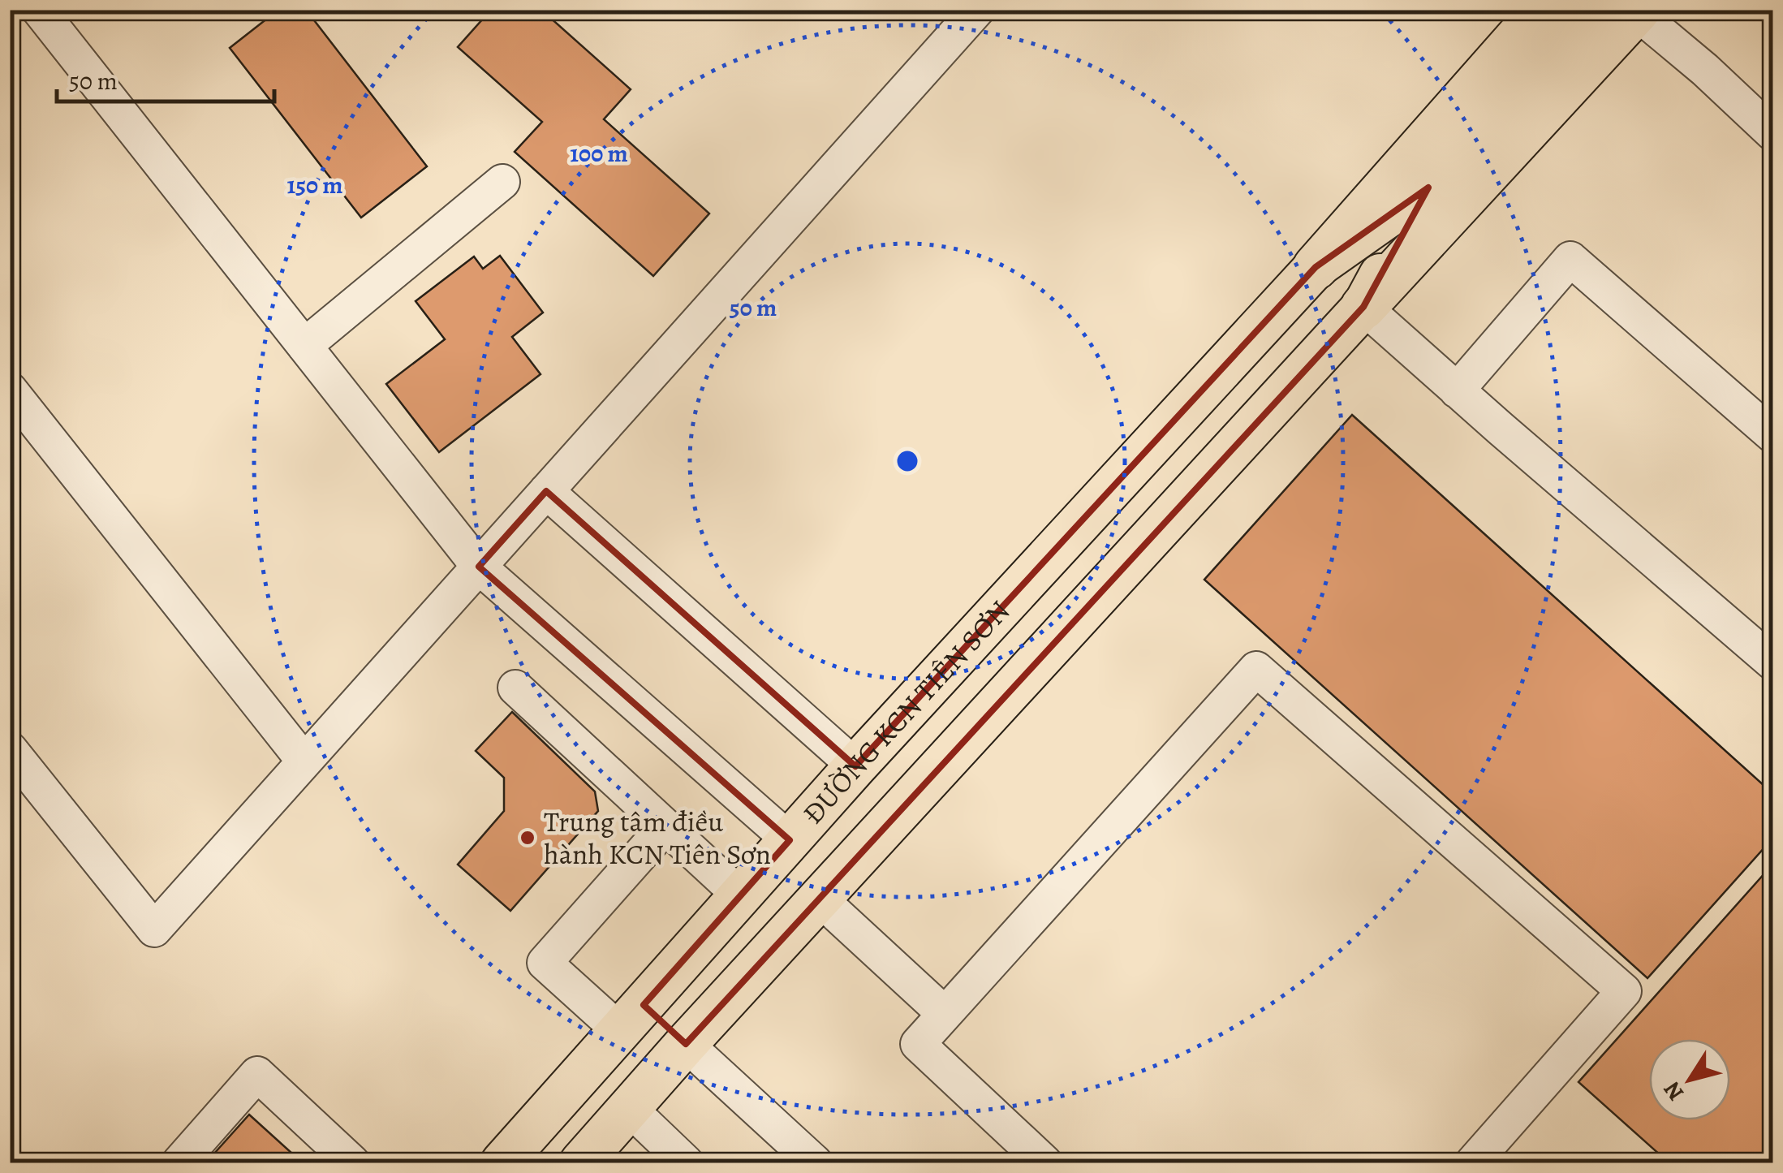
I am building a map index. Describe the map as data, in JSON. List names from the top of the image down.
{
  "streets": {
    "main road": ["ĐƯỜNG KCN TIÊN SƠN"]
  },
  "places": ["Trung tâm điều hành KCN Tiên Sơn"],
  "scale_bar": "50 m",
  "north": "bottom left",
  "rings": ["100 m", "150 m", "50 m"]
}
